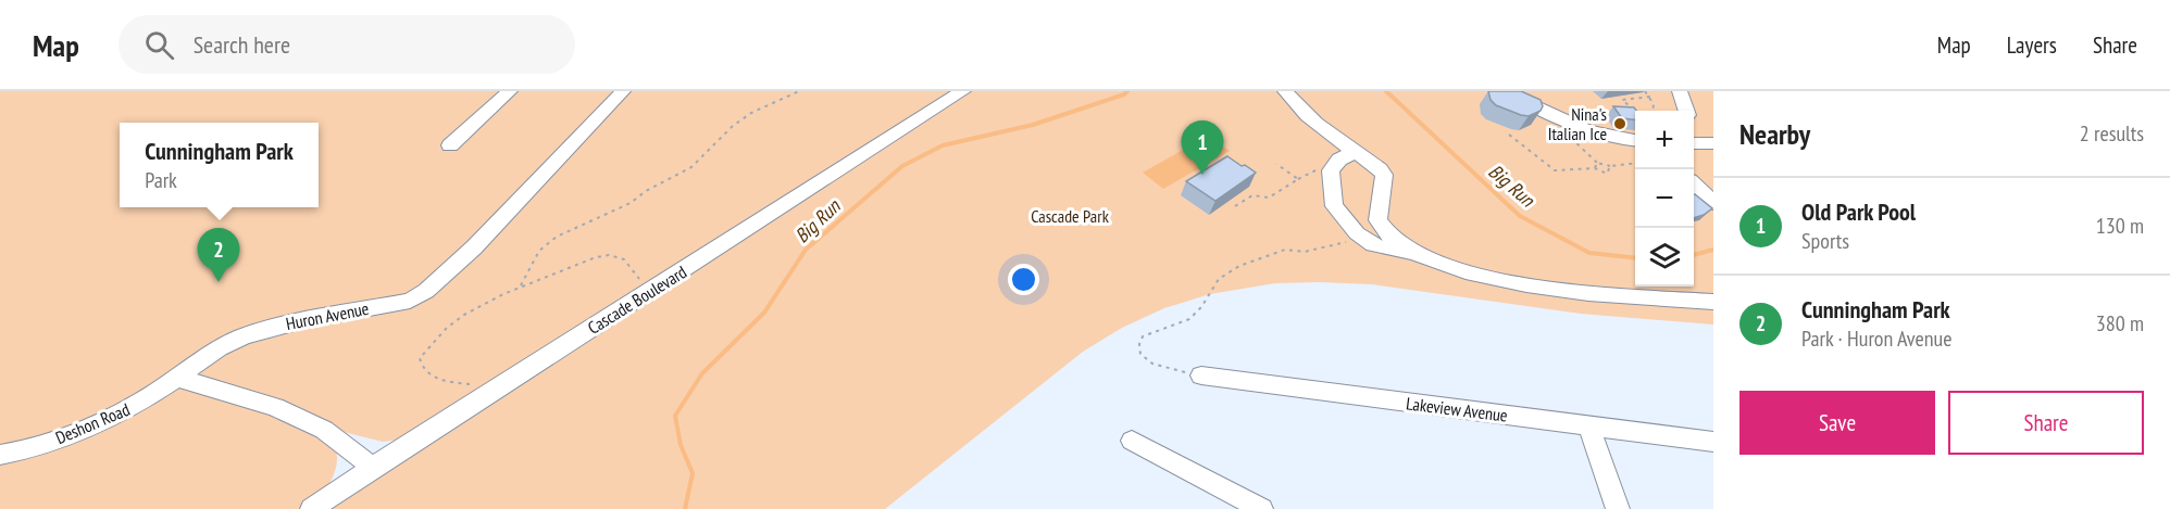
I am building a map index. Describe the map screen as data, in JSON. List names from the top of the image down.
{
  "streets": {
    "street": [
      "Cascade Boulevard",
      "Huron Avenue",
      "Lakeview Avenue",
      "Deshon Road"
    ]
  },
  "crossings": [
    ["Huron Avenue", "Deshon Road"]
  ],
  "water": ["Big Run"],
  "parks": ["Cascade Park"],
  "places": ["Nina's Italian Ice"],
  "page": {
    "header": "Map",
    "search": "Search here",
    "nav": ["Map", "Layers", "Share"],
    "heading": ["Nearby", "2 results"],
    "map_buttons": ["+", "−"],
    "pins": ["1", "2"],
    "popup": ["Cunningham Park", "Park"],
    "list": [
      {
        "mark": "1",
        "name": "Old Park Pool",
        "note": "Sports",
        "value": "130 m"
      },
      {
        "mark": "2",
        "name": "Cunningham Park",
        "note": "Park · Huron Avenue",
        "value": "380 m"
      }
    ],
    "buttons": ["Save", "Share"]
  }
}
